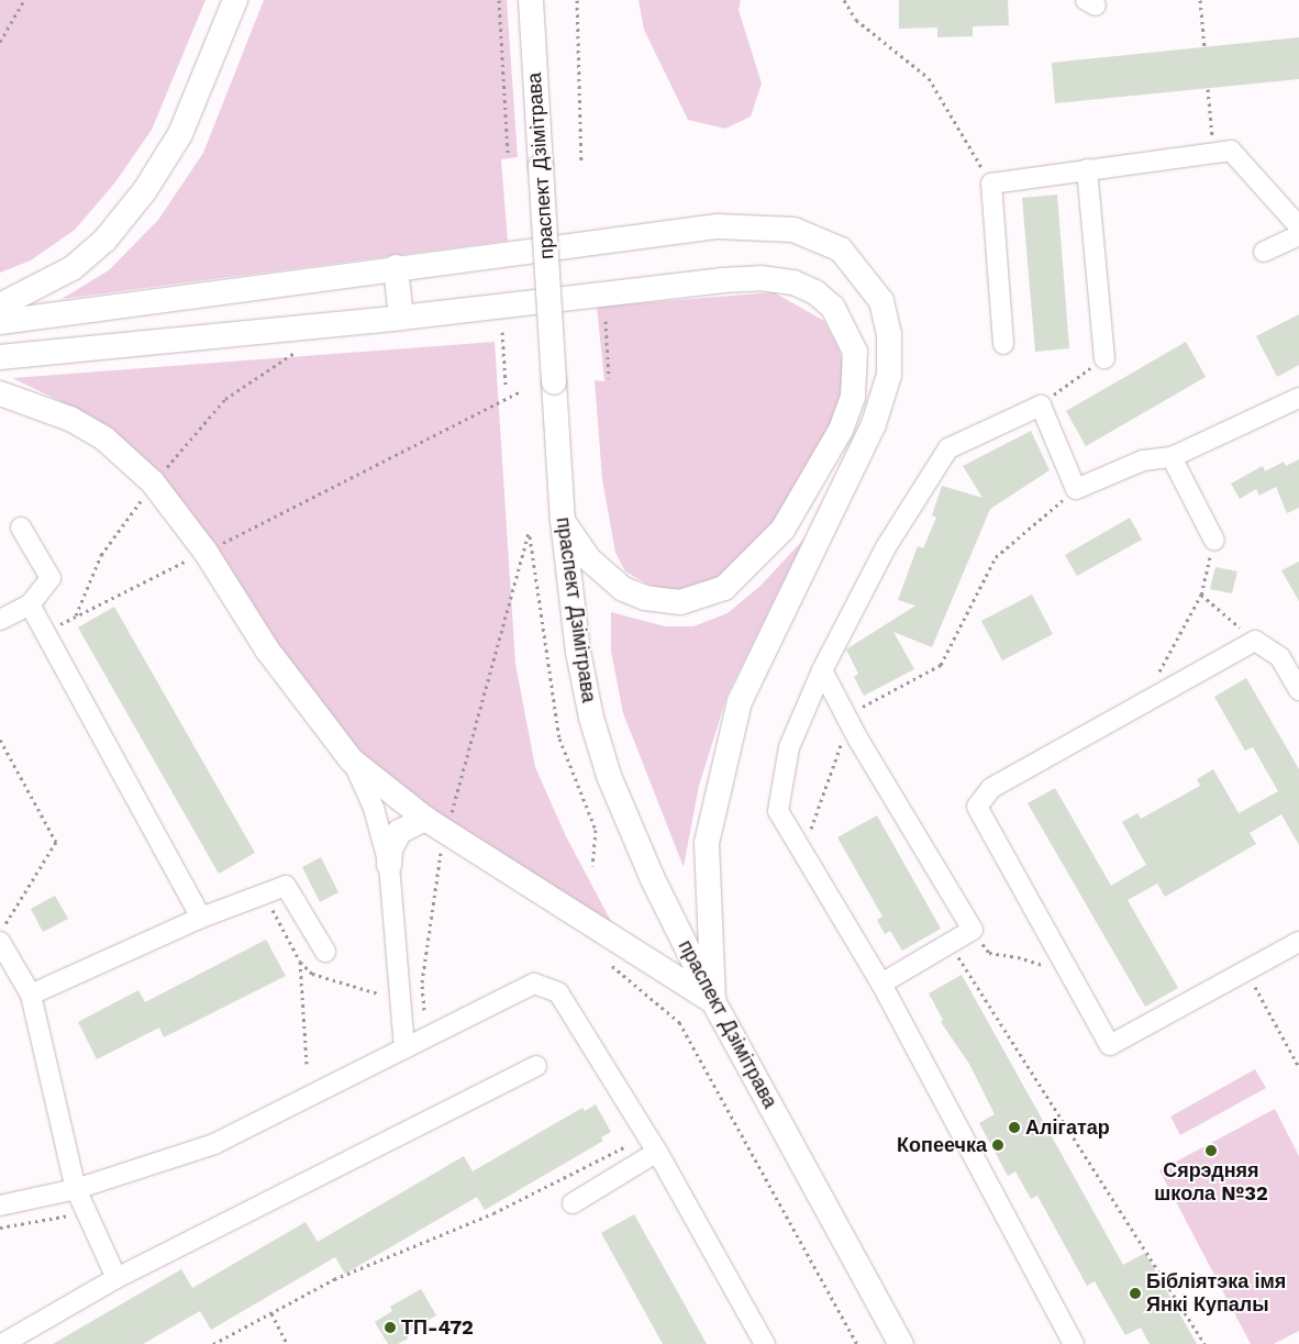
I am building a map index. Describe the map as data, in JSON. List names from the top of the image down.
{
  "streets": {
    "main road": ["праспект Дзімітрава"]
  },
  "places": [
    "Алігатар",
    "Копеечка",
    "Сярэдняя школа №32",
    "Бібліятэка імя Янкі Купалы",
    "ТП-472"
  ]
}
